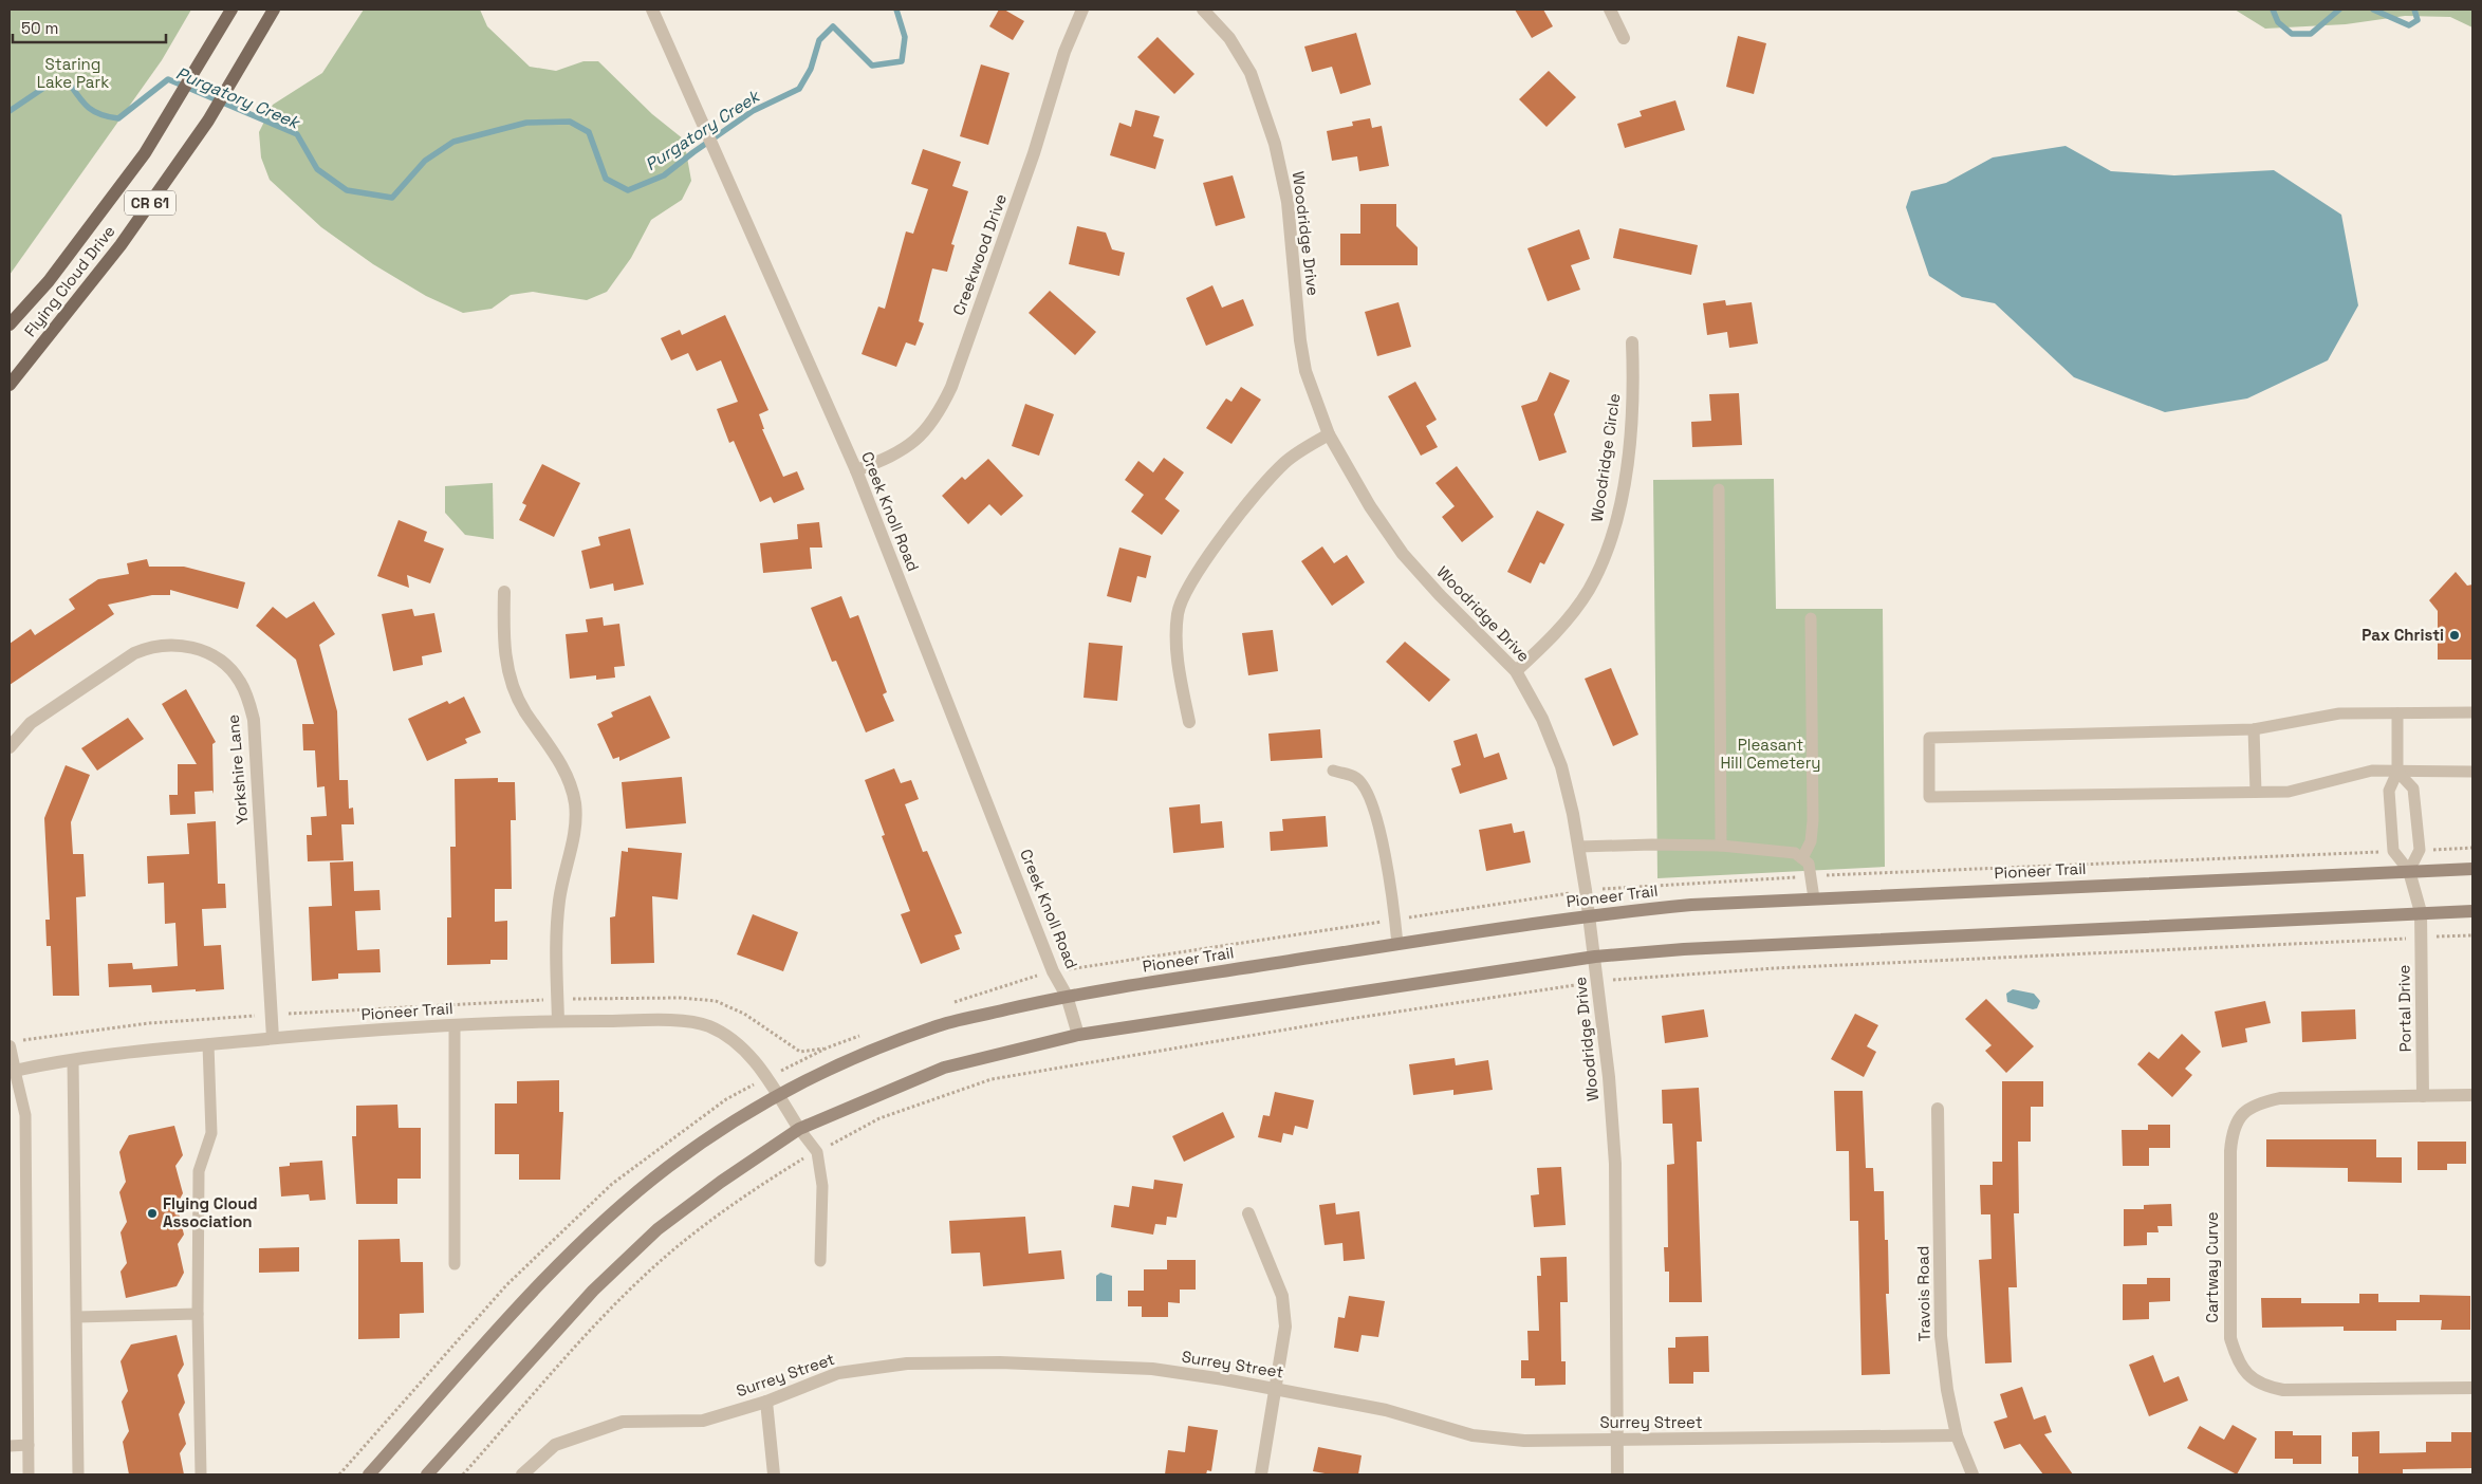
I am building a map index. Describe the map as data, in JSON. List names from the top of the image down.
{
  "streets": {
    "main road": ["CR 61", "Flying Cloud Drive", "Pioneer Trail"],
    "street": [
      "Woodridge Drive",
      "Creekwood Drive",
      "Woodridge Circle",
      "Creek Knoll Road",
      "Yorkshire Lane",
      "Portal Drive",
      "Cartway Curve",
      "Travois Road",
      "Surrey Street"
    ]
  },
  "crossings": [
    ["Woodridge Drive", "Woodridge Circle"],
    ["Woodridge Drive", "Pioneer Trail"],
    ["Woodridge Drive", "Surrey Street"],
    ["Creekwood Drive", "Creek Knoll Road"],
    ["Creek Knoll Road", "Pioneer Trail"],
    ["Yorkshire Lane", "Pioneer Trail"],
    ["Pioneer Trail", "Portal Drive"],
    ["Portal Drive", "Cartway Curve"],
    ["Travois Road", "Surrey Street"]
  ],
  "water": ["Purgatory Creek"],
  "parks": ["Staring Lake Park", "Pleasant Hill Cemetery"],
  "places": ["Pax Christi", "Flying Cloud Association"],
  "scale_bar": "50 m"
}
